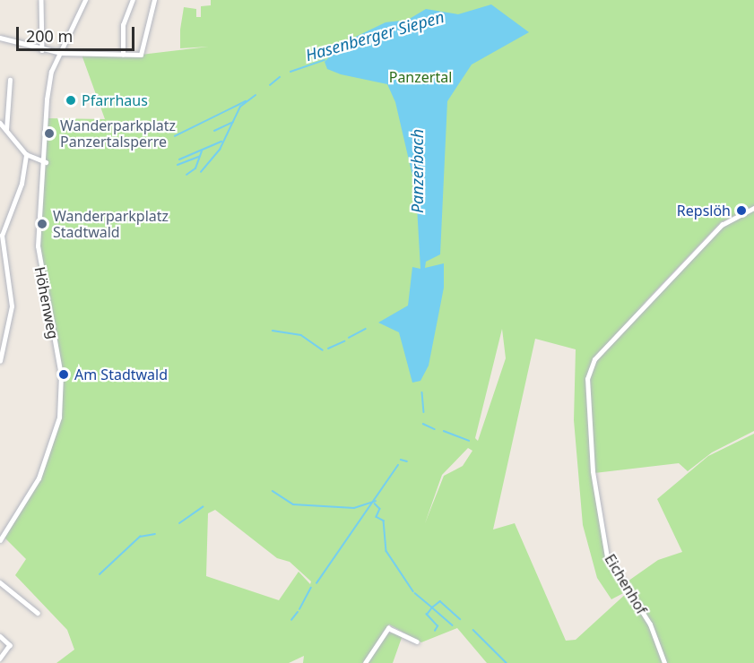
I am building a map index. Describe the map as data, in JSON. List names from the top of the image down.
{
  "streets": {
    "street": ["Höhenweg", "Eichenhof"]
  },
  "water": ["Hasenberger Siepen", "Panzerbach"],
  "parks": ["Panzertal"],
  "places": [
    "Pfarrhaus",
    "Wanderparkplatz Panzertalsperre",
    "Repslöh",
    "Wanderparkplatz Stadtwald",
    "Am Stadtwald"
  ],
  "scale_bar": "200 m"
}
